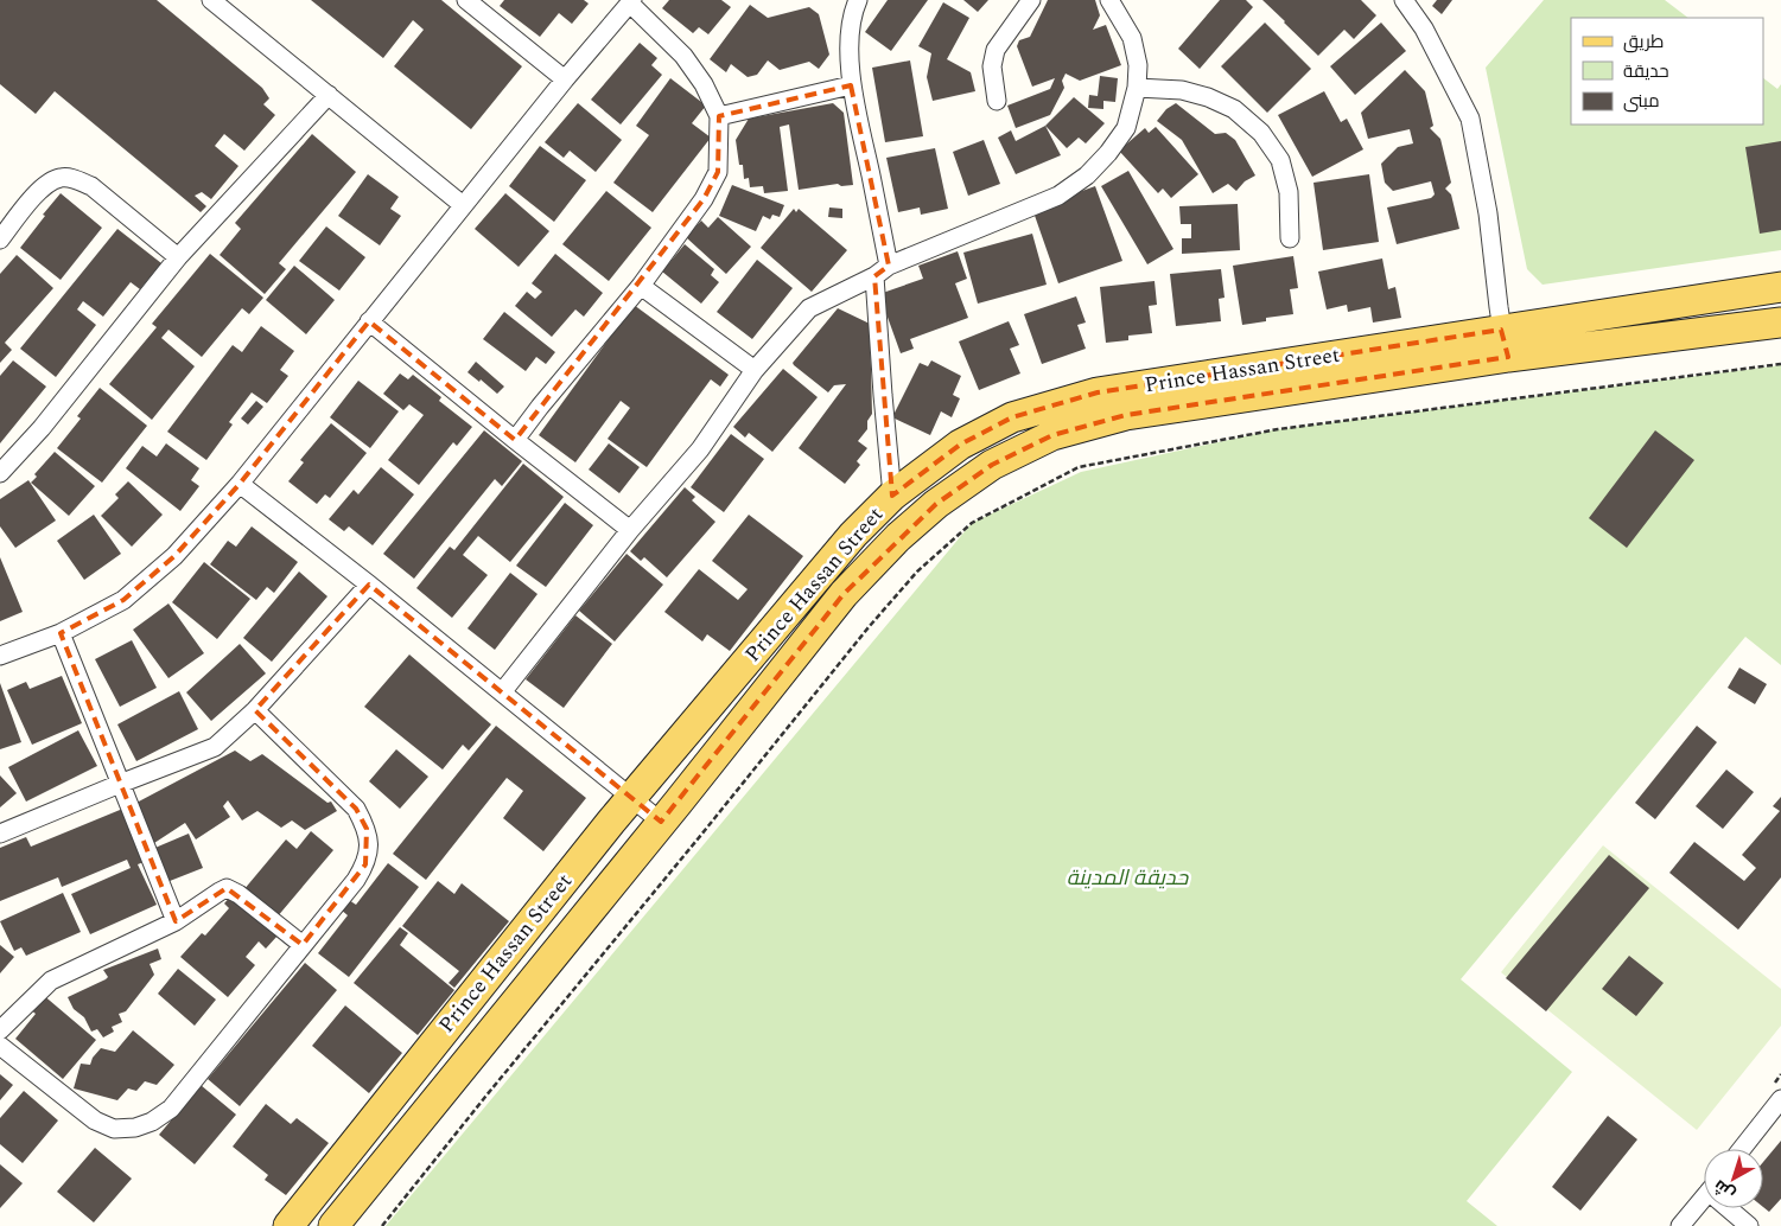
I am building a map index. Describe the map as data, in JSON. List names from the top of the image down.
{
  "streets": {
    "main road": ["Prince Hassan Street"]
  },
  "parks": ["حديقة المدينة"],
  "legend": ["طريق", "حديقة", "مبنى"],
  "north": "bottom left"
}
